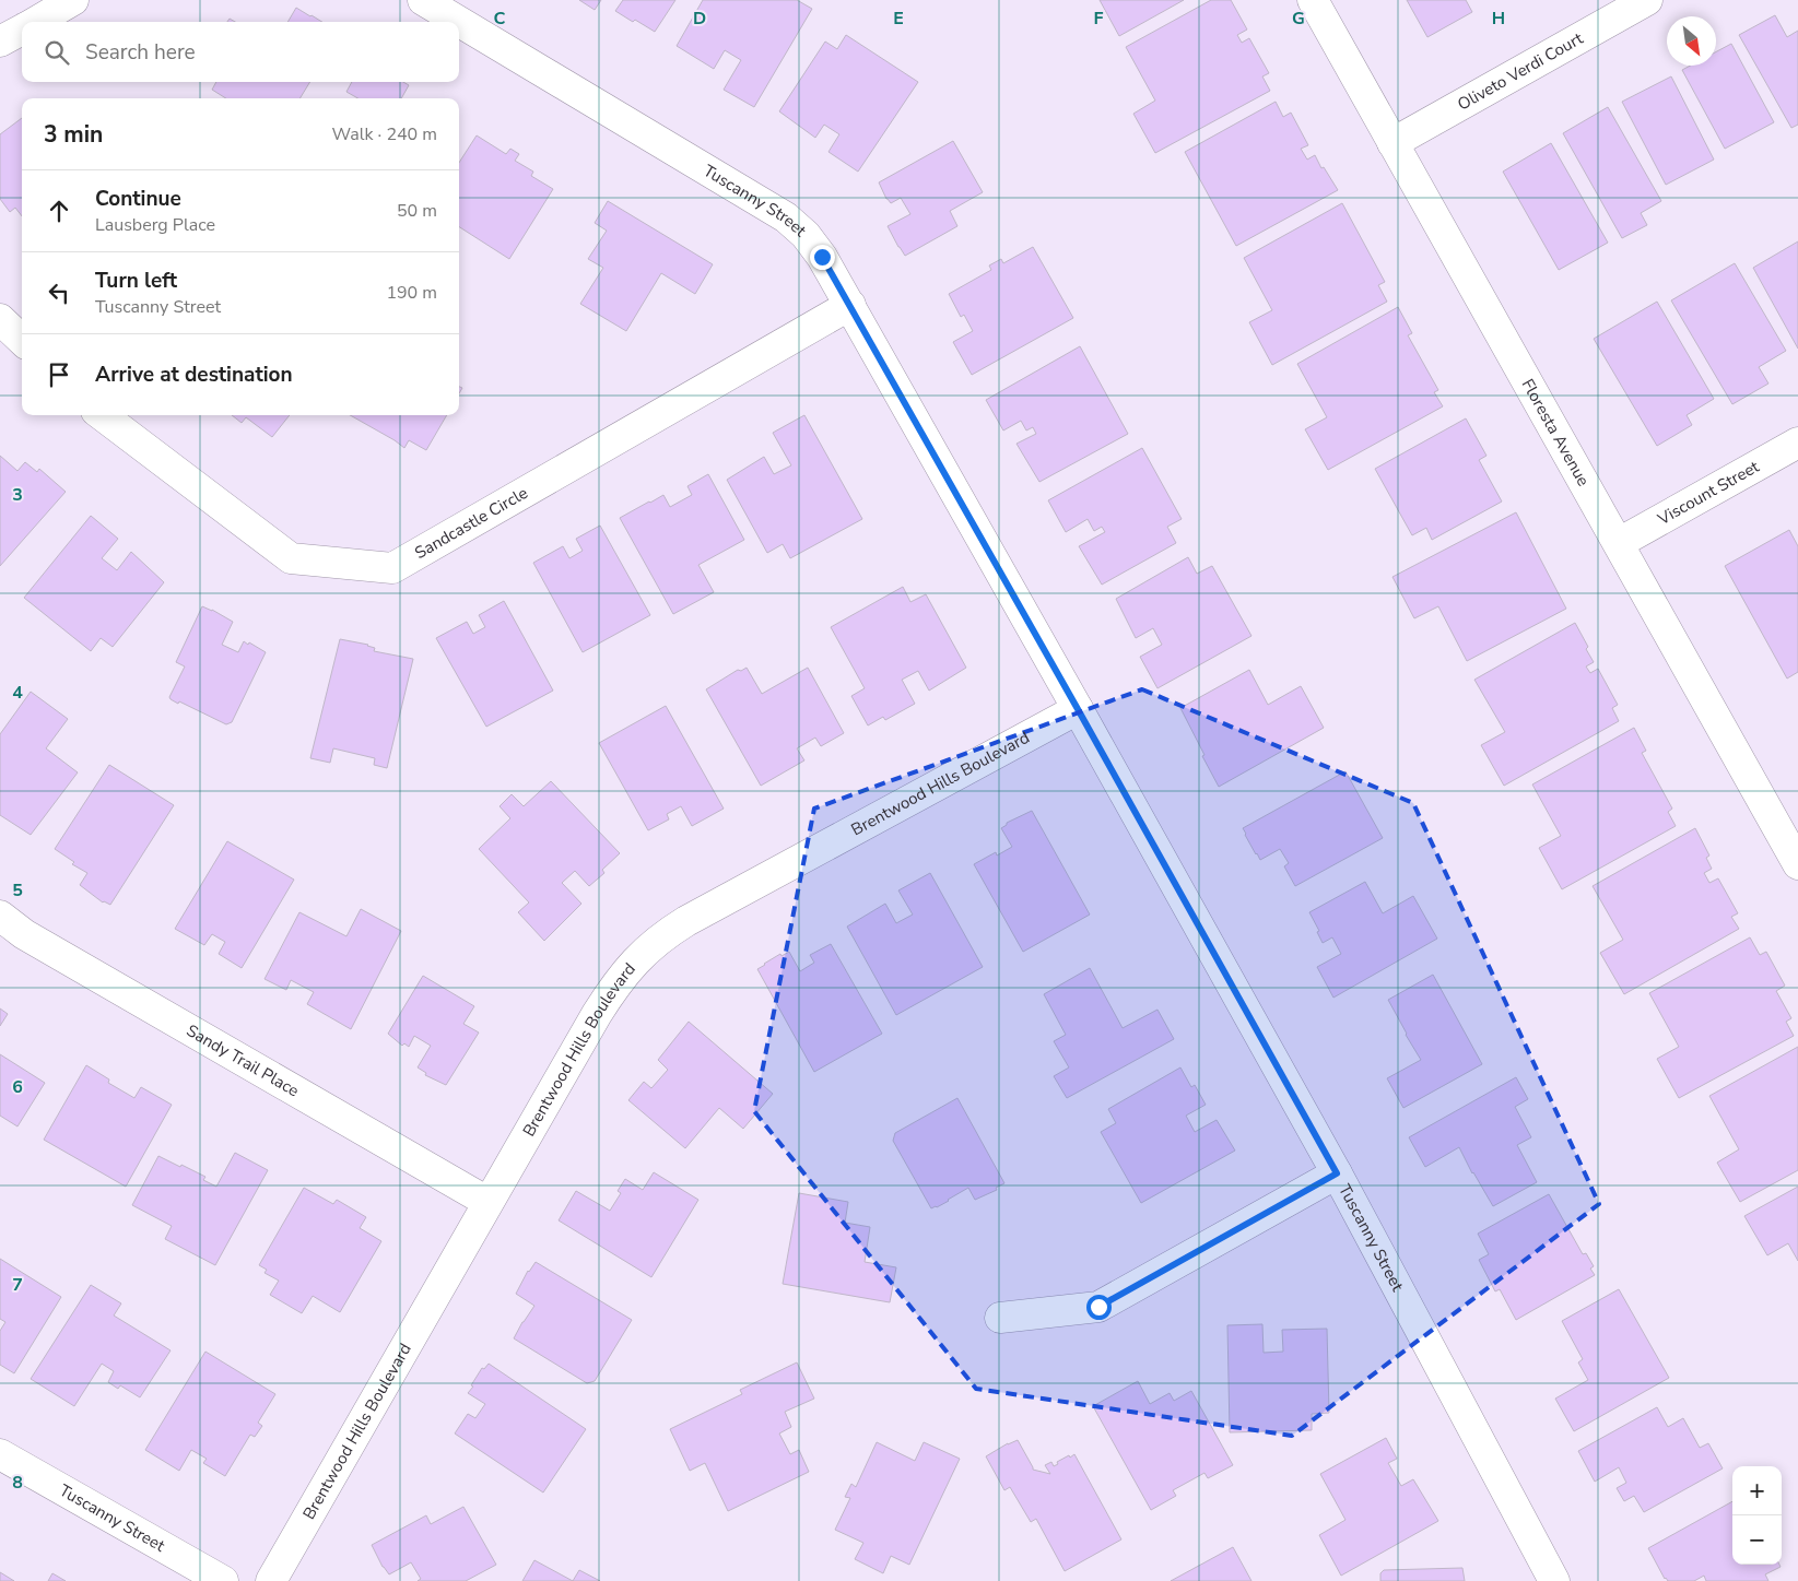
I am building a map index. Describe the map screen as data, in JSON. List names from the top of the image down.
{
  "streets": {
    "street": [
      "Oliveto Verdi Court",
      "Tuscanny Street",
      "Floresta Avenue",
      "Viscount Street",
      "Sandcastle Circle",
      "Brentwood Hills Boulevard",
      "Sandy Trail Place"
    ]
  },
  "crossings": [
    ["Oliveto Verdi Court", "Floresta Avenue"],
    ["Tuscanny Street", "Sandcastle Circle"],
    ["Tuscanny Street", "Brentwood Hills Boulevard"],
    ["Floresta Avenue", "Viscount Street"],
    ["Brentwood Hills Boulevard", "Sandy Trail Place"]
  ],
  "north": "bottom right",
  "page": {
    "search": "Search here",
    "heading": ["3 min", "Walk · 240 m"],
    "list": [
      ["Continue", "Lausberg Place", "50 m"],
      ["Turn left", "Tuscanny Street", "190 m"],
      "Arrive at destination"
    ],
    "map_buttons": ["+", "−"]
  },
  "grid": {
    "columns": [
      "C",
      "D",
      "E",
      "F",
      "G",
      "H"
    ],
    "rows": [
      "3",
      "4",
      "5",
      "6",
      "7",
      "8"
    ]
  }
}
